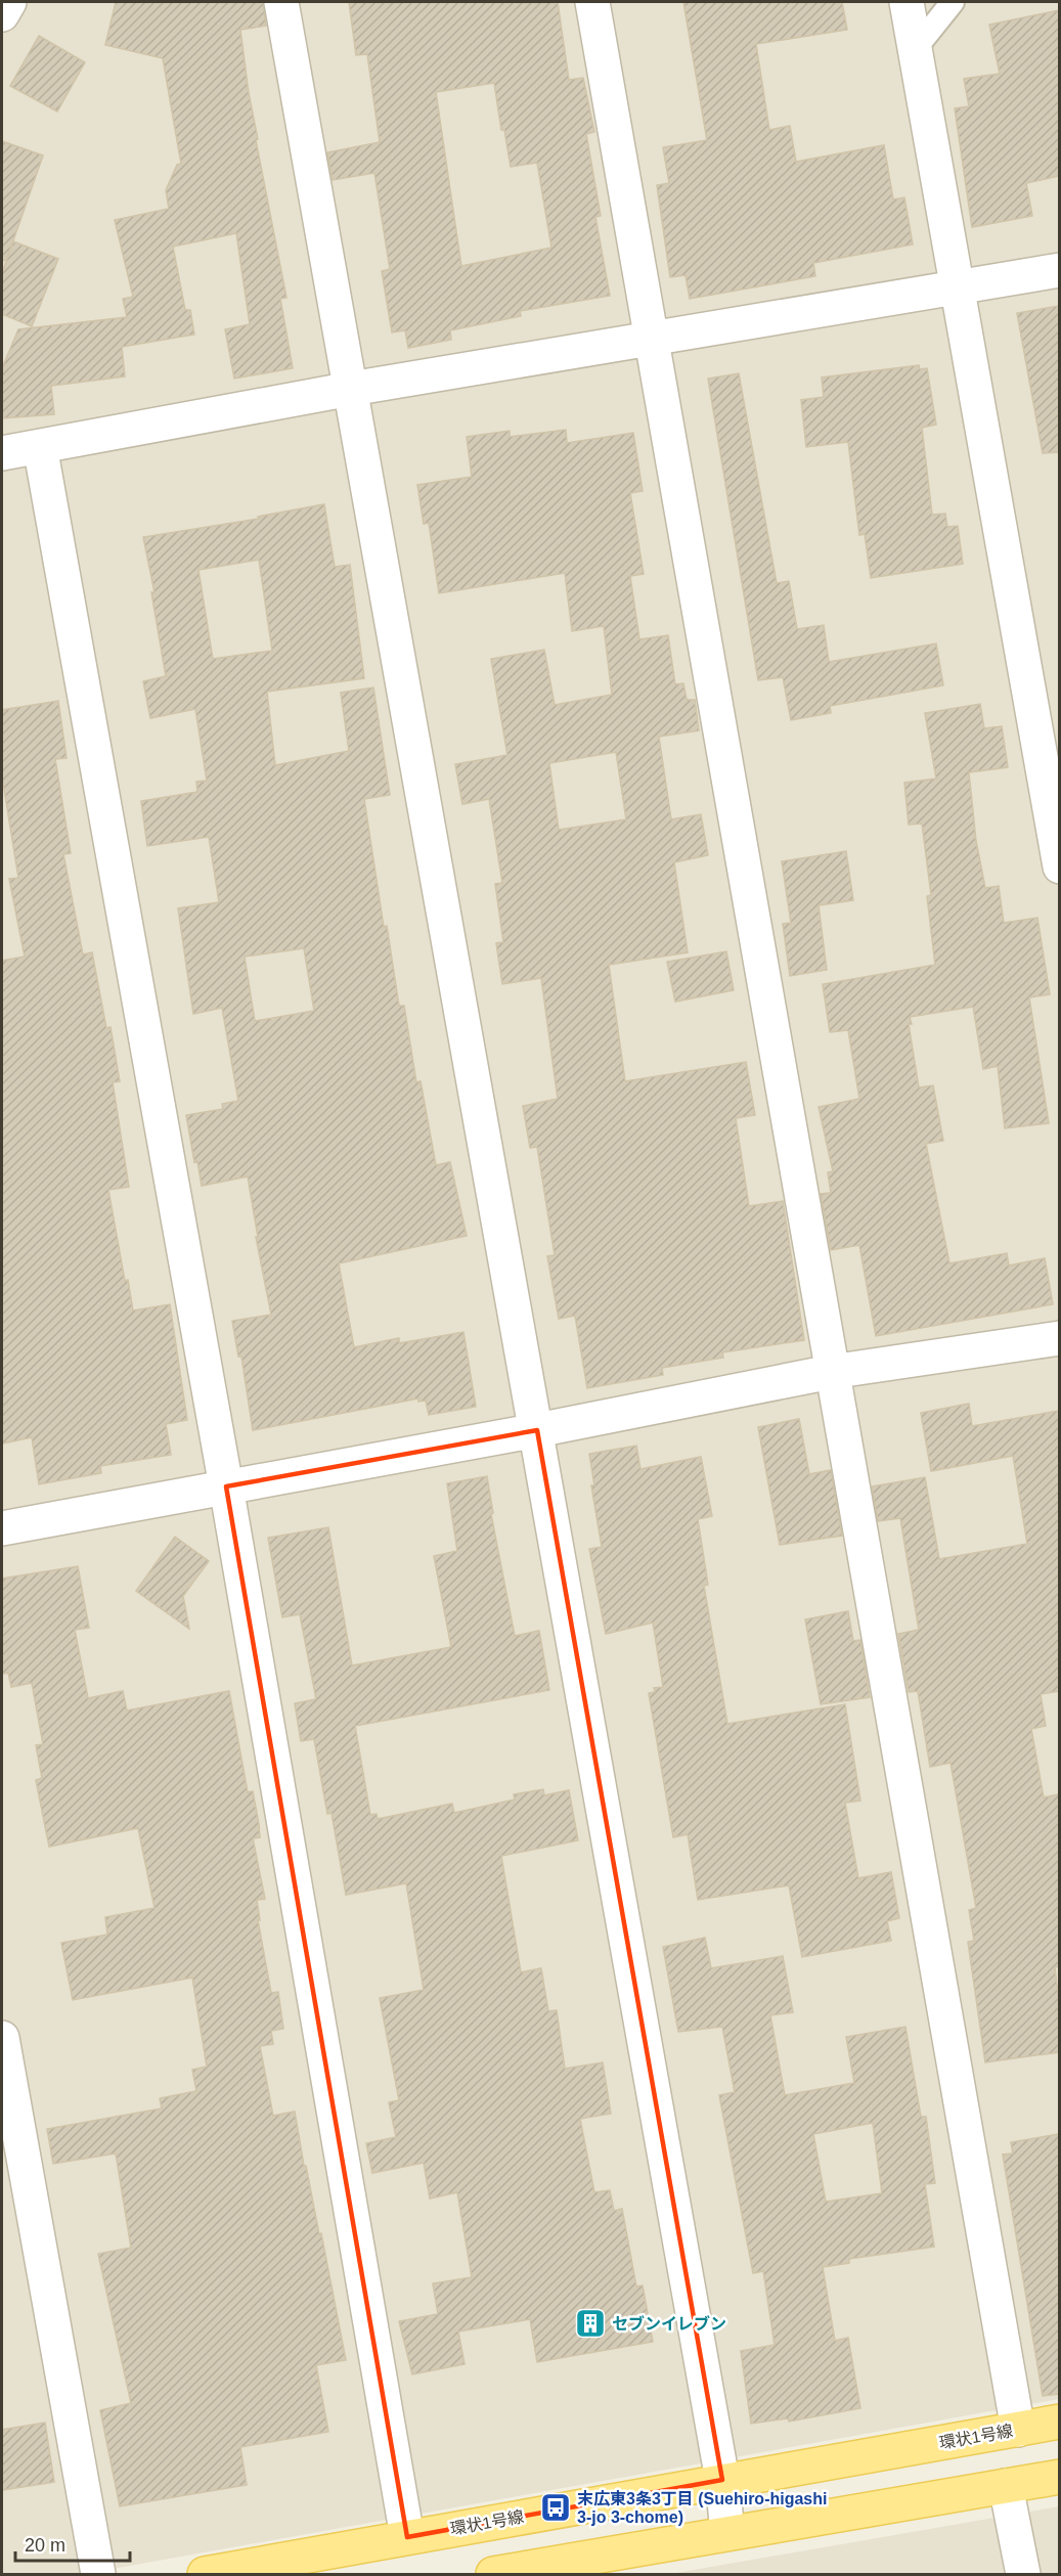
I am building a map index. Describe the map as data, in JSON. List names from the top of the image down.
{
  "streets": {
    "main road": ["環状1号線"]
  },
  "places": {
    "building": ["セブンイレブン"],
    "bus stop": ["末広東3条3丁目 (Suehiro-higashi 3-jo 3-chome)"]
  },
  "scale_bar": "20 m"
}
